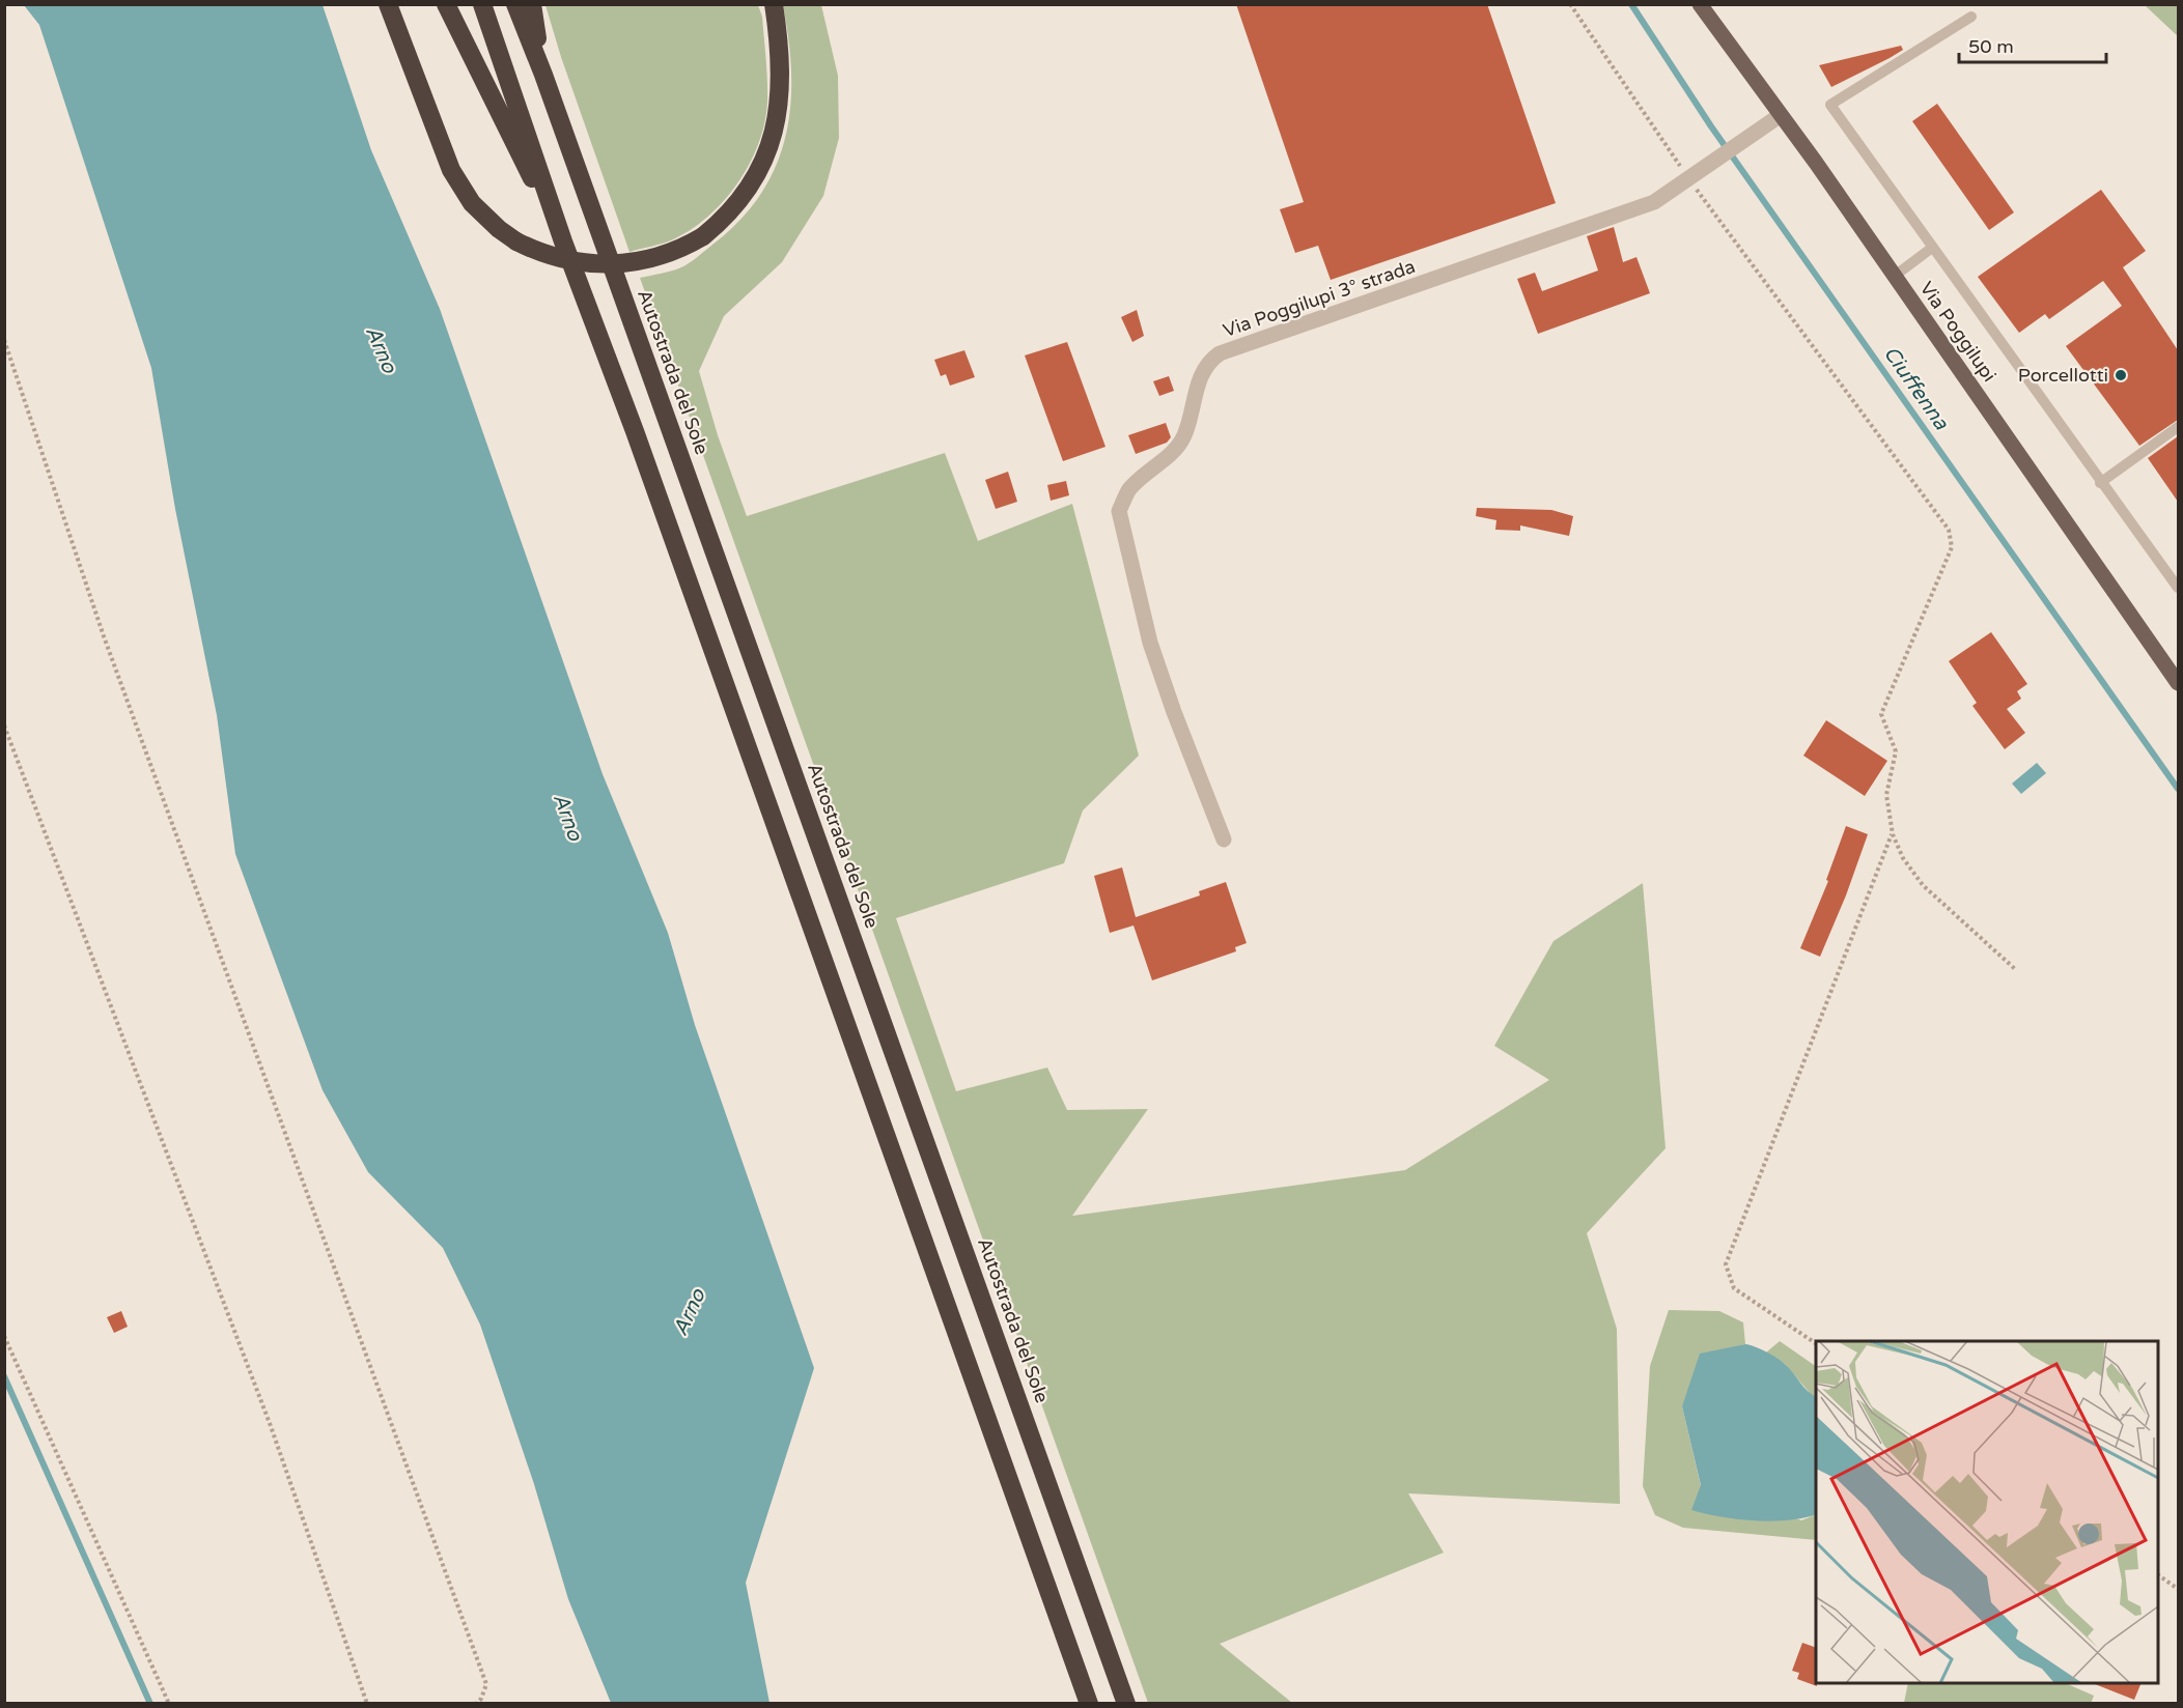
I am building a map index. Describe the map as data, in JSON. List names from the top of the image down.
{
  "streets": {
    "highway": ["Autostrada del Sole"],
    "main road": ["Via Poggilupi"],
    "street": ["Via Poggilupi 3° strada"]
  },
  "crossings": [
    ["Via Poggilupi 3° strada", "Via Poggilupi"]
  ],
  "water": ["Arno", "Ciuffenna"],
  "places": ["Porcellotti"],
  "scale_bar": "50 m"
}
